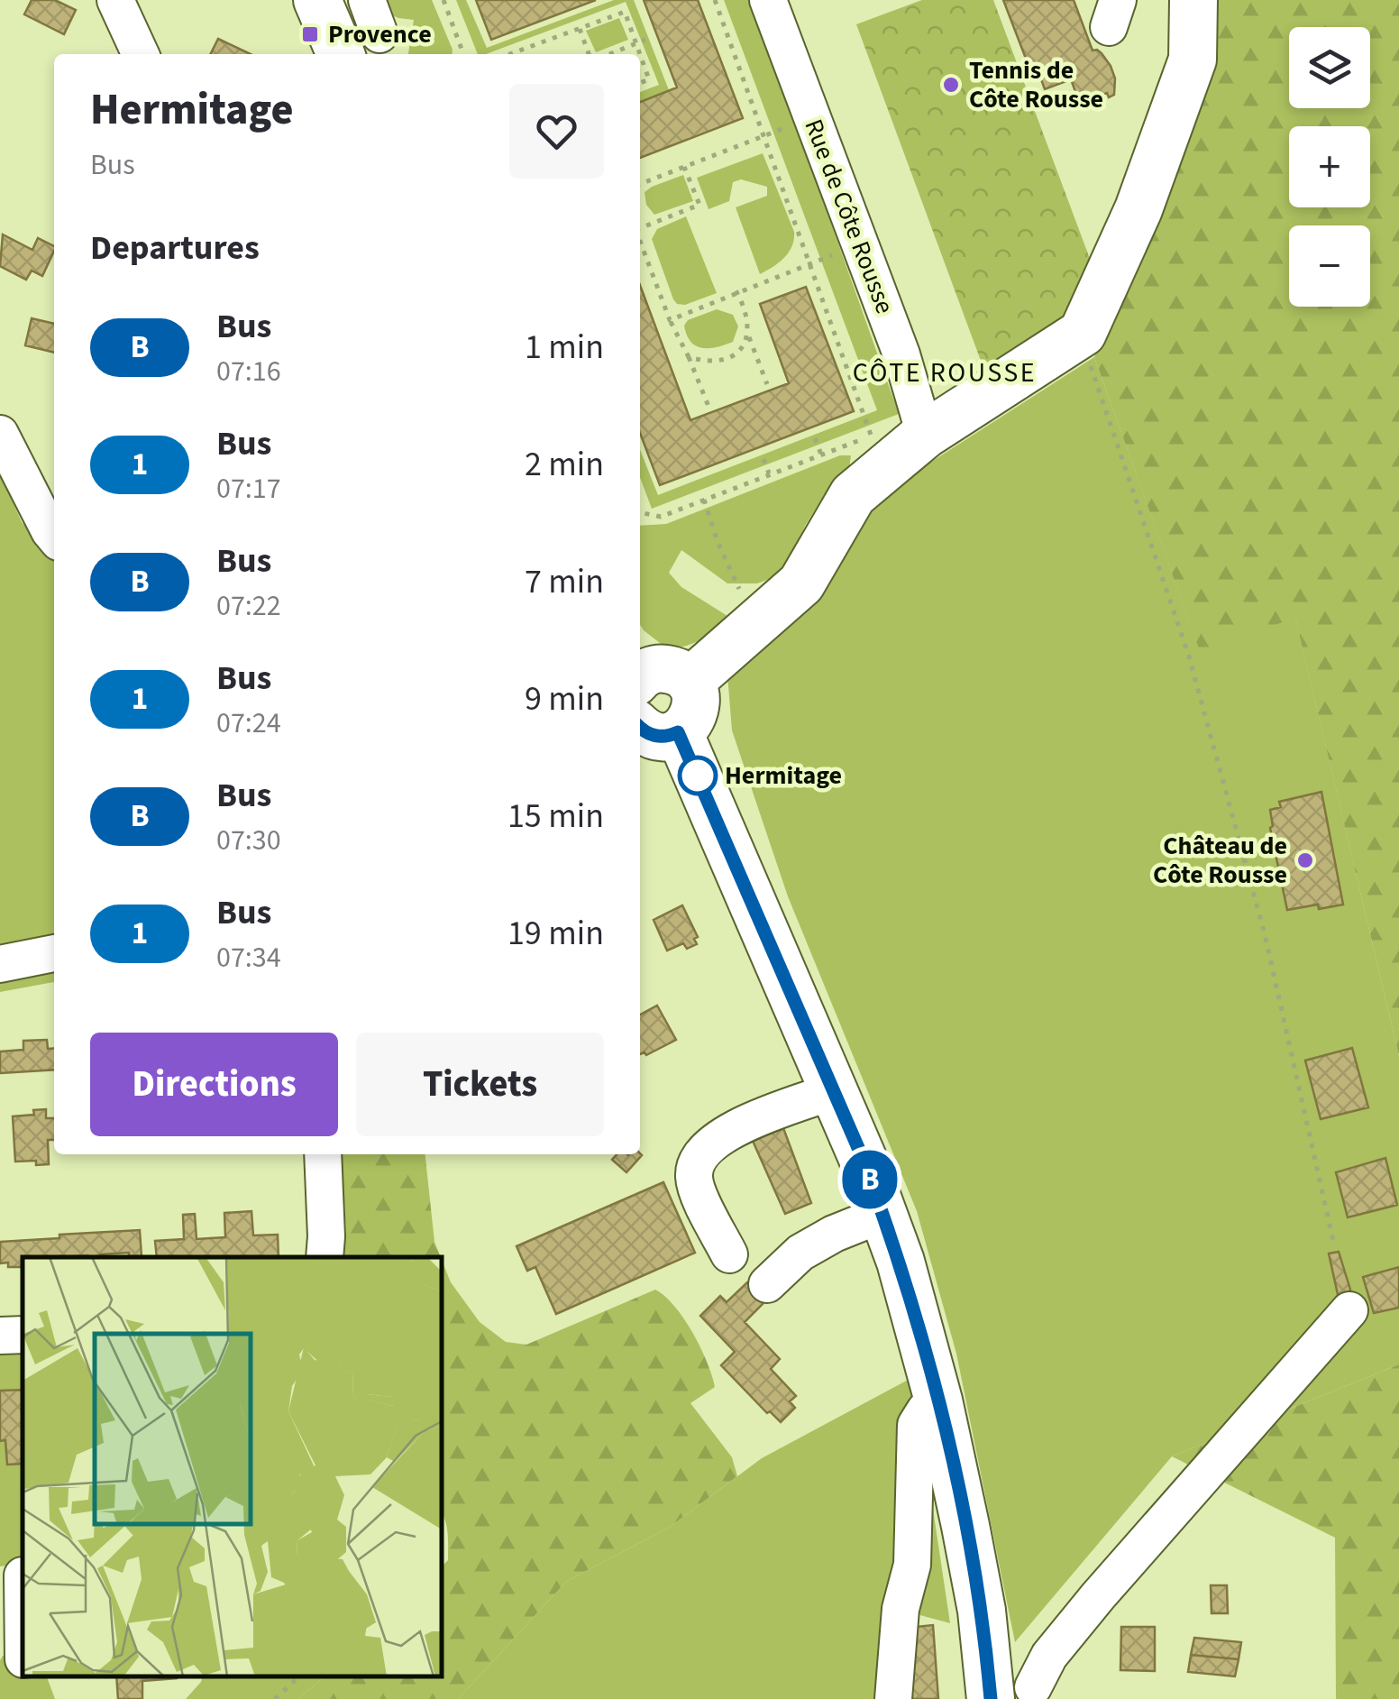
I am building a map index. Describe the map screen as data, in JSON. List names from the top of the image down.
{
  "streets": {
    "street": ["Rue de Côte Rousse"]
  },
  "districts": ["CÔTE ROUSSE"],
  "places": {
    "transit": ["Provence"],
    "other": ["Tennis de Côte Rousse", "Hermitage", "Château de Côte Rousse"]
  },
  "lines": ["bus line B"],
  "page": {
    "on_map": "B",
    "map_buttons": ["+", "−"],
    "heading": [
      ["Hermitage", "Bus"],
      "Departures"
    ],
    "list": [
      {
        "mark": "B",
        "name": "Bus",
        "note": "07:16",
        "value": "1 min"
      },
      {
        "mark": "1",
        "name": "Bus",
        "note": "07:17",
        "value": "2 min"
      },
      {
        "mark": "B",
        "name": "Bus",
        "note": "07:22",
        "value": "7 min"
      },
      {
        "mark": "1",
        "name": "Bus",
        "note": "07:24",
        "value": "9 min"
      },
      {
        "mark": "B",
        "name": "Bus",
        "note": "07:30",
        "value": "15 min"
      },
      {
        "mark": "1",
        "name": "Bus",
        "note": "07:34",
        "value": "19 min"
      }
    ],
    "buttons": ["Directions", "Tickets"]
  }
}
